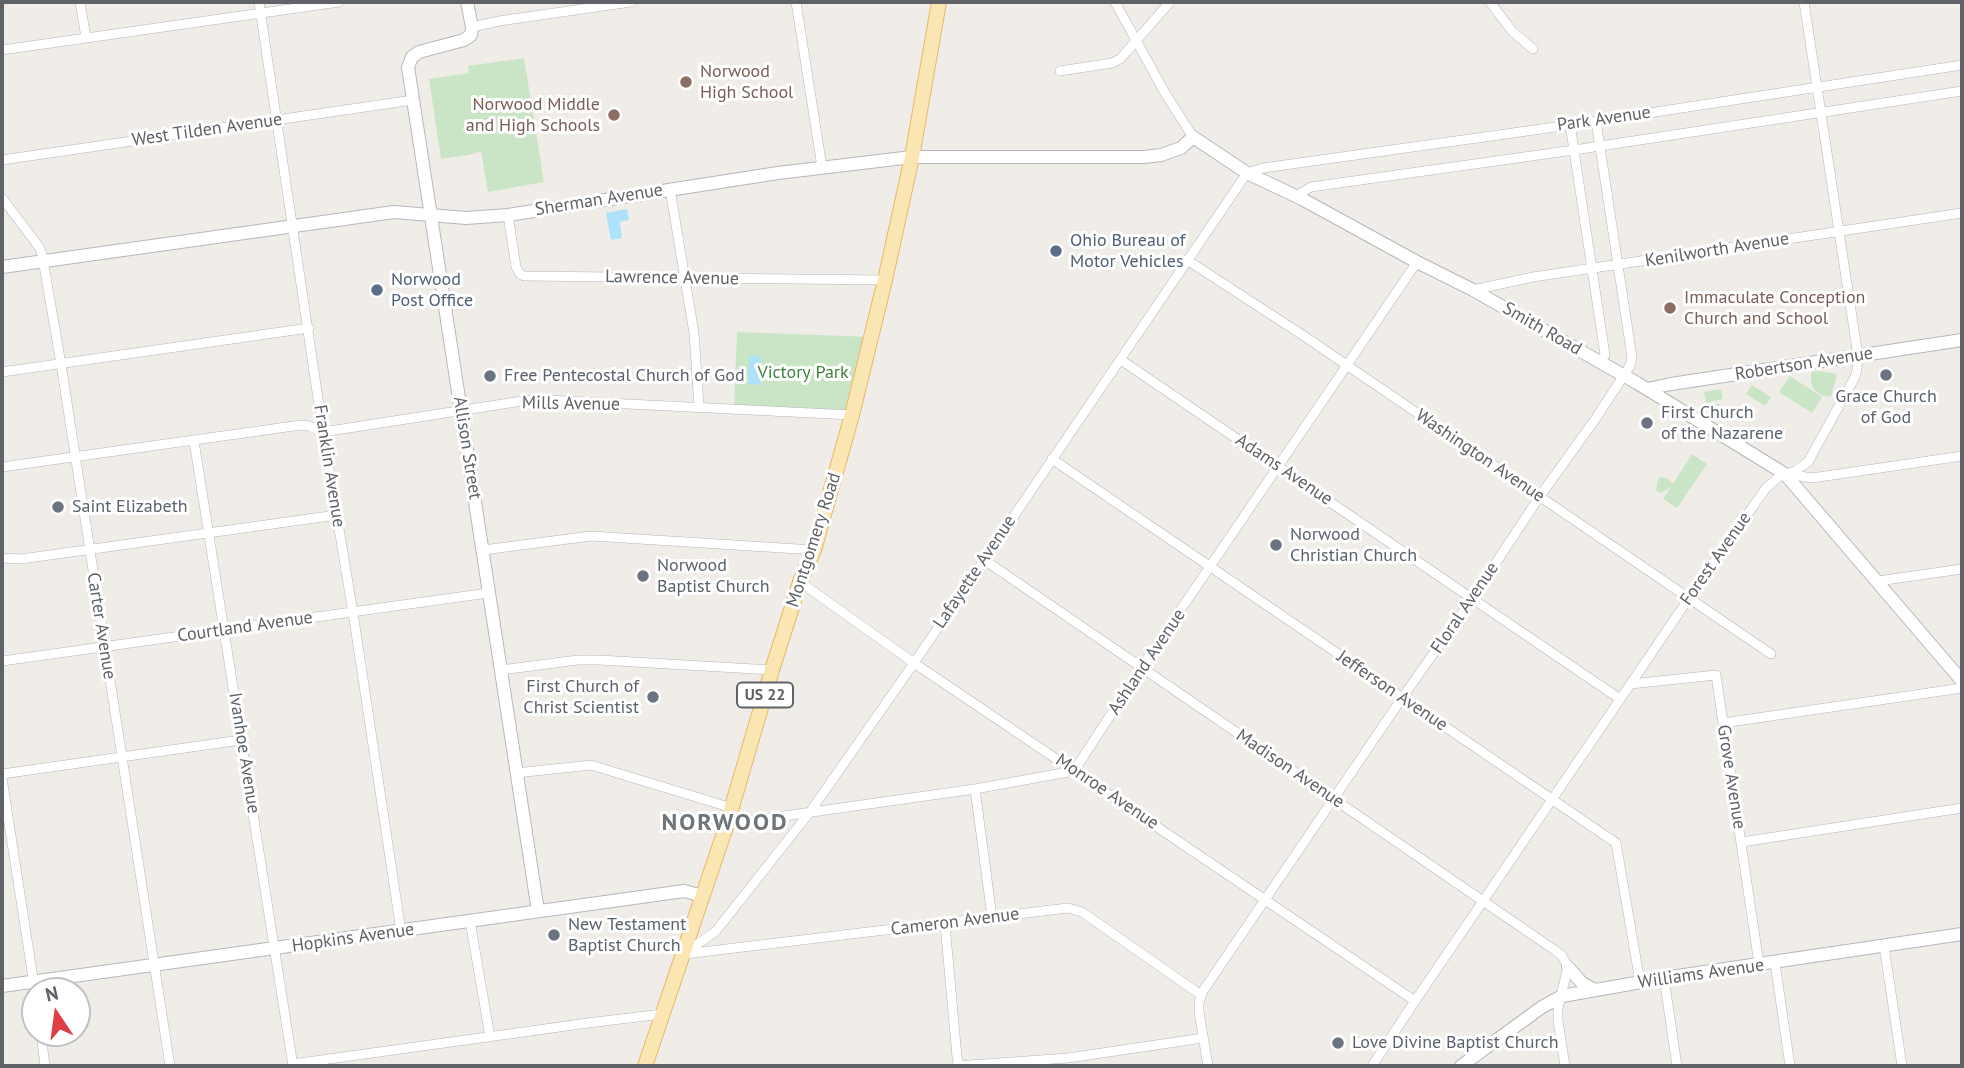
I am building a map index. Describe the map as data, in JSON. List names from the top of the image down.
{
  "streets": {
    "main road": ["Montgomery Road", "US 22"],
    "street": [
      "Park Avenue",
      "West Tilden Avenue",
      "Sherman Avenue",
      "Kenilworth Avenue",
      "Lawrence Avenue",
      "Smith Road",
      "Robertson Avenue",
      "Mills Avenue",
      "Allison Street",
      "Washington Avenue",
      "Franklin Avenue",
      "Adams Avenue",
      "Forest Avenue",
      "Lafayette Avenue",
      "Floral Avenue",
      "Carter Avenue",
      "Courtland Avenue",
      "Ashland Avenue",
      "Jefferson Avenue",
      "Ivanhoe Avenue",
      "Madison Avenue",
      "Grove Avenue",
      "Monroe Avenue",
      "Cameron Avenue",
      "Hopkins Avenue",
      "Williams Avenue"
    ]
  },
  "crossings": [
    ["Park Avenue", "Smith Road"],
    ["Park Avenue", "Forest Avenue"],
    ["Park Avenue", "Lafayette Avenue"],
    ["Park Avenue", "Floral Avenue"],
    ["West Tilden Avenue", "Allison Street"],
    ["West Tilden Avenue", "Franklin Avenue"],
    ["Sherman Avenue", "Lawrence Avenue"],
    ["Sherman Avenue", "Smith Road"],
    ["Sherman Avenue", "Allison Street"],
    ["Sherman Avenue", "Franklin Avenue"],
    ["Sherman Avenue", "Montgomery Road"],
    ["Sherman Avenue", "Carter Avenue"],
    ["Kenilworth Avenue", "Smith Road"],
    ["Kenilworth Avenue", "Forest Avenue"],
    ["Kenilworth Avenue", "Floral Avenue"],
    ["Lawrence Avenue", "Montgomery Road"],
    ["Smith Road", "Robertson Avenue"],
    ["Smith Road", "Forest Avenue"],
    ["Smith Road", "Lafayette Avenue"],
    ["Smith Road", "Floral Avenue"],
    ["Smith Road", "Ashland Avenue"],
    ["Robertson Avenue", "Forest Avenue"],
    ["Mills Avenue", "Allison Street"],
    ["Mills Avenue", "Franklin Avenue"],
    ["Mills Avenue", "Montgomery Road"],
    ["Mills Avenue", "Carter Avenue"],
    ["Mills Avenue", "Ivanhoe Avenue"],
    ["Allison Street", "Courtland Avenue"],
    ["Allison Street", "Hopkins Avenue"],
    ["Washington Avenue", "Forest Avenue"],
    ["Washington Avenue", "Lafayette Avenue"],
    ["Washington Avenue", "Floral Avenue"],
    ["Washington Avenue", "Ashland Avenue"],
    ["Franklin Avenue", "Courtland Avenue"],
    ["Franklin Avenue", "Hopkins Avenue"],
    ["Adams Avenue", "Forest Avenue"],
    ["Adams Avenue", "Lafayette Avenue"],
    ["Adams Avenue", "Floral Avenue"],
    ["Adams Avenue", "Ashland Avenue"],
    ["Montgomery Road", "Lafayette Avenue"],
    ["Montgomery Road", "Monroe Avenue"],
    ["Montgomery Road", "Cameron Avenue"],
    ["Montgomery Road", "Hopkins Avenue"],
    ["Forest Avenue", "Jefferson Avenue"],
    ["Forest Avenue", "Madison Avenue"],
    ["Forest Avenue", "Grove Avenue"],
    ["Forest Avenue", "Monroe Avenue"],
    ["Lafayette Avenue", "Jefferson Avenue"],
    ["Lafayette Avenue", "Madison Avenue"],
    ["Lafayette Avenue", "Monroe Avenue"],
    ["Lafayette Avenue", "Cameron Avenue"],
    ["Floral Avenue", "Jefferson Avenue"],
    ["Floral Avenue", "Madison Avenue"],
    ["Floral Avenue", "Monroe Avenue"],
    ["Floral Avenue", "Cameron Avenue"],
    ["Carter Avenue", "Courtland Avenue"],
    ["Carter Avenue", "Hopkins Avenue"],
    ["Courtland Avenue", "Ivanhoe Avenue"],
    ["Ashland Avenue", "Jefferson Avenue"],
    ["Ashland Avenue", "Madison Avenue"],
    ["Ashland Avenue", "Monroe Avenue"],
    ["Jefferson Avenue", "Williams Avenue"],
    ["Ivanhoe Avenue", "Hopkins Avenue"],
    ["Grove Avenue", "Williams Avenue"]
  ],
  "districts": ["NORWOOD"],
  "parks": ["Victory Park"],
  "places": [
    "Norwood High School",
    "Norwood Middle and High Schools",
    "Ohio Bureau of Motor Vehicles",
    "Norwood Post Office",
    "Immaculate Conception Church and School",
    "Grace Church of God",
    "Free Pentecostal Church of God",
    "First Church of the Nazarene",
    "Saint Elizabeth",
    "Norwood Christian Church",
    "Norwood Baptist Church",
    "First Church of Christ Scientist",
    "New Testament Baptist Church",
    "Love Divine Baptist Church"
  ],
  "north": "top"
}
